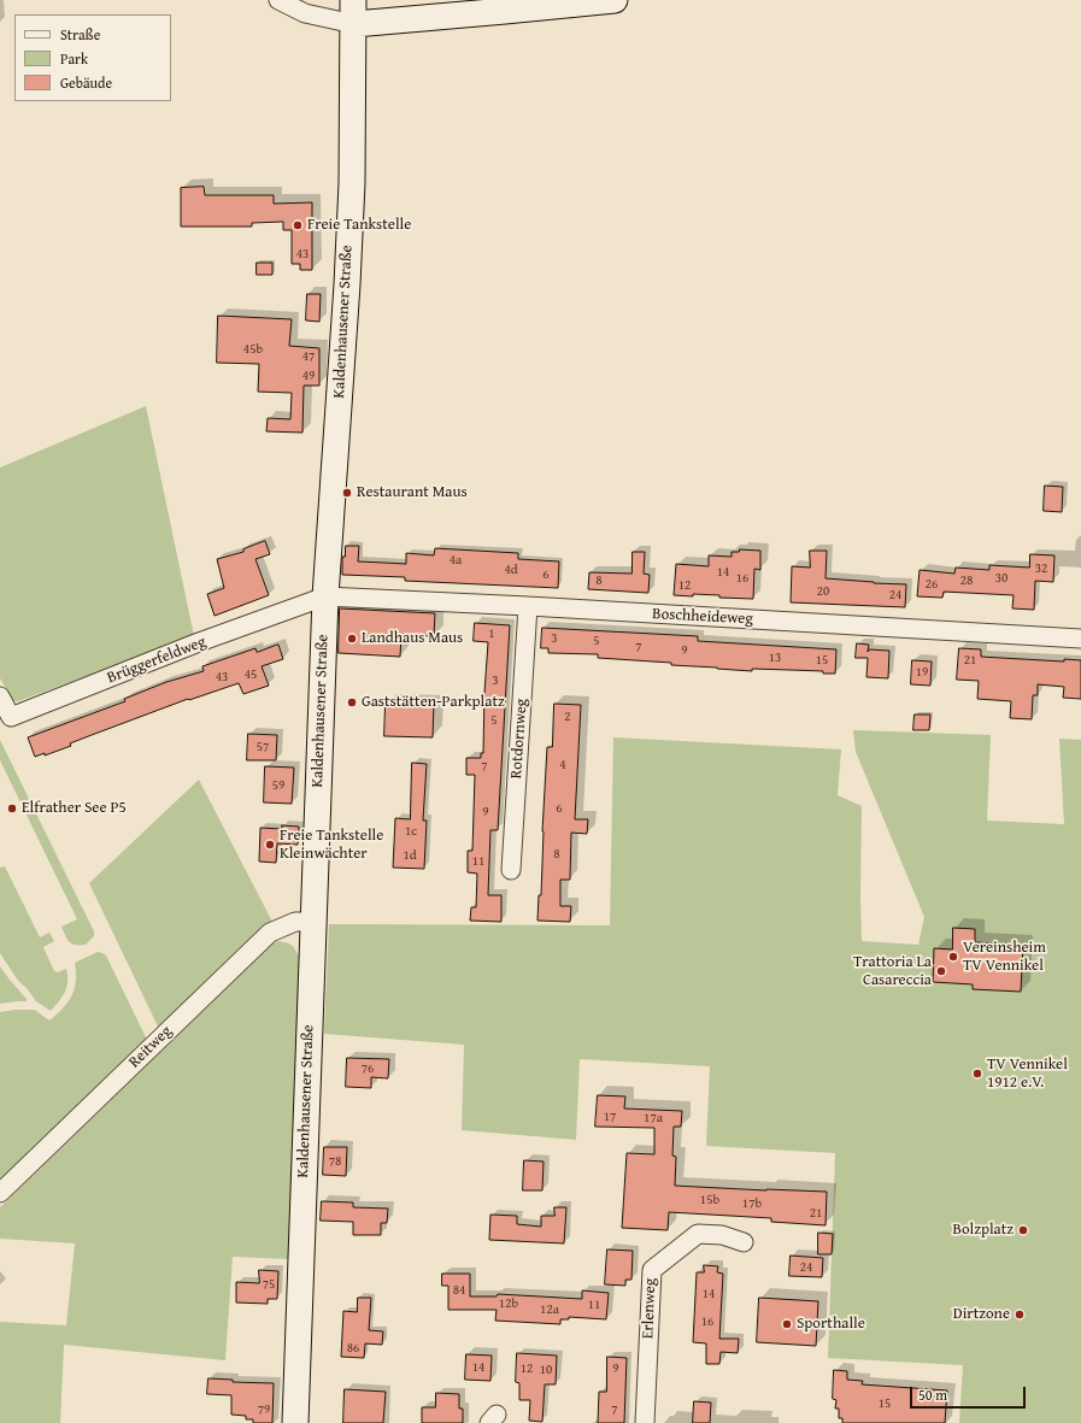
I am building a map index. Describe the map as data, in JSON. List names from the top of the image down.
{
  "streets": {
    "main road": ["Kaldenhausener Straße"],
    "street": [
      "Boschheideweg",
      "Brüggerfeldweg",
      "Rotdornweg",
      "Reitweg",
      "Erlenweg"
    ]
  },
  "crossings": [
    ["Kaldenhausener Straße", "Boschheideweg"],
    ["Kaldenhausener Straße", "Brüggerfeldweg"],
    ["Kaldenhausener Straße", "Reitweg"],
    ["Boschheideweg", "Brüggerfeldweg"],
    ["Boschheideweg", "Rotdornweg"]
  ],
  "places": [
    "Freie Tankstelle",
    "Restaurant Maus",
    "Landhaus Maus",
    "Gaststätten-Parkplatz",
    "Elfrather See P5",
    "Freie Tankstelle Kleinwächter",
    "Vereinsheim TV Vennikel",
    "Trattoria La Casareccia",
    "TV Vennikel 1912 e.V.",
    "Bolzplatz",
    "Dirtzone",
    "Sporthalle"
  ],
  "house_numbers": [
    "43",
    "45b",
    "47",
    "49",
    "4a",
    "32",
    "4d",
    "14",
    "6",
    "16",
    "30",
    "8",
    "28",
    "26",
    "12",
    "20",
    "24",
    "1",
    "3",
    "5",
    "7",
    "9",
    "13",
    "15",
    "21",
    "19",
    "45",
    "43",
    "3",
    "2",
    "5",
    "57",
    "4",
    "7",
    "59",
    "6",
    "9",
    "1c",
    "8",
    "1d",
    "11",
    "76",
    "17",
    "17a",
    "78",
    "15b",
    "17b",
    "21",
    "24",
    "75",
    "84",
    "14",
    "12b",
    "11",
    "12a",
    "16",
    "86",
    "14",
    "12",
    "9",
    "10",
    "15",
    "79",
    "7"
  ],
  "legend": ["Straße", "Park", "Gebäude"],
  "scale_bar": "50 m"
}
